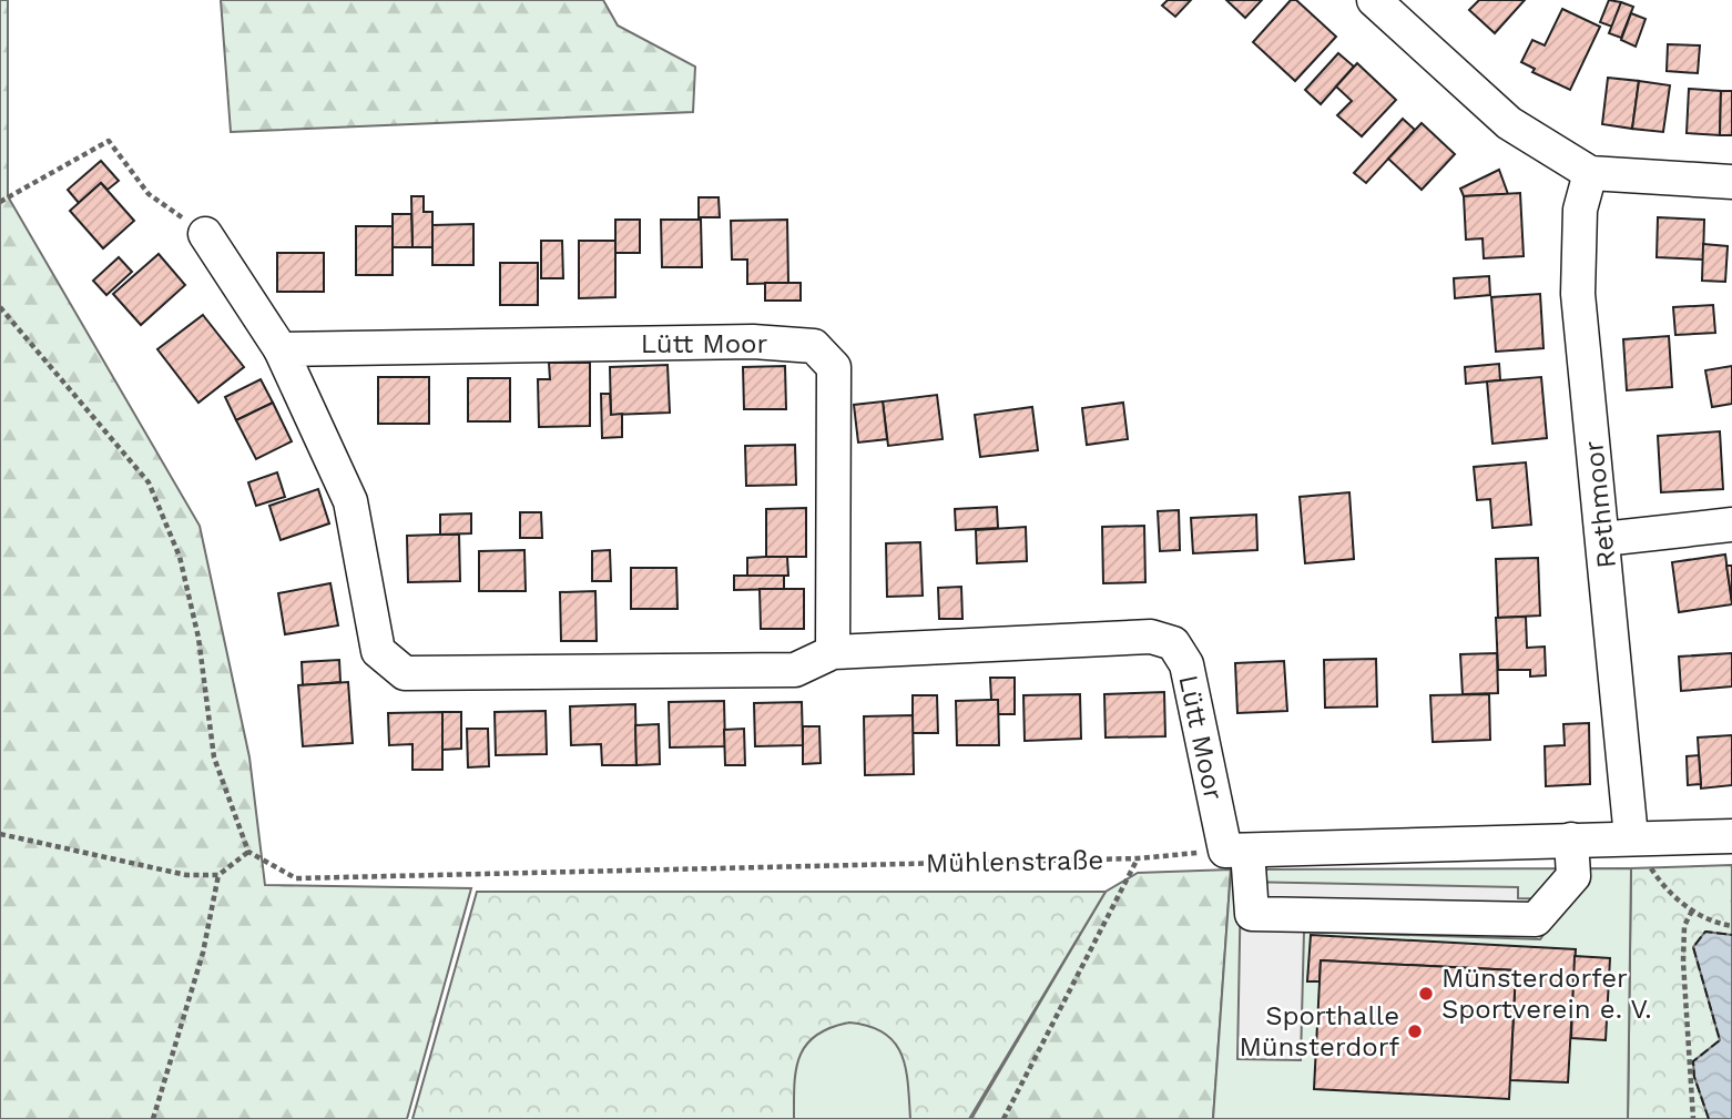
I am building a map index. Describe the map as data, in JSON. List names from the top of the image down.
{
  "streets": {
    "street": ["Lütt Moor", "Rethmoor"],
    "path": ["Mühlenstraße"]
  },
  "crossings": [
    ["Lütt Moor", "Mühlenstraße"]
  ],
  "places": ["Münsterdorfer Sportverein e. V.", "Sporthalle Münsterdorf"]
}
